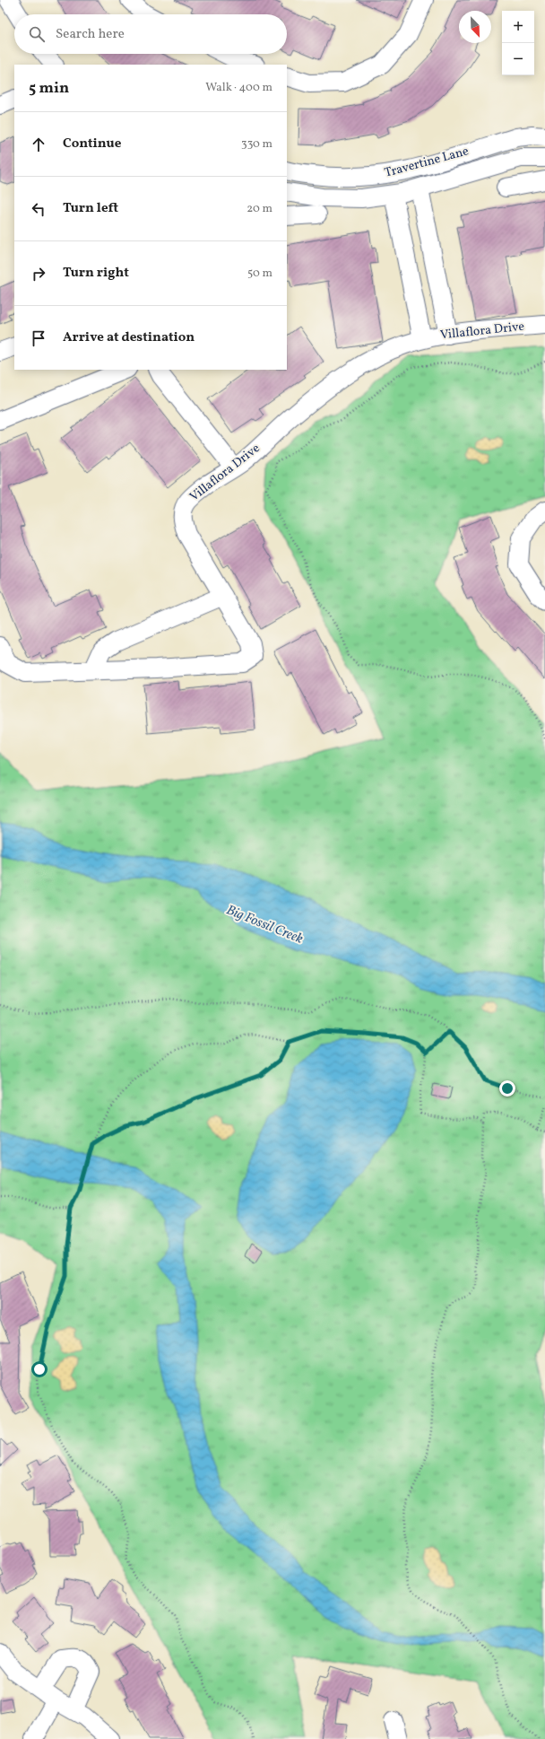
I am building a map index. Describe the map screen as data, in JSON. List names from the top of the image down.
{
  "streets": {
    "street": ["Travertine Lane", "Villaflora Drive"]
  },
  "water": ["Big Fossil Creek"],
  "north": "bottom right",
  "page": {
    "map_buttons": ["+", "−"],
    "search": "Search here",
    "heading": ["5 min", "Walk · 400 m"],
    "list": [
      ["Continue", "330 m"],
      ["Turn left", "20 m"],
      ["Turn right", "50 m"],
      "Arrive at destination"
    ]
  }
}
